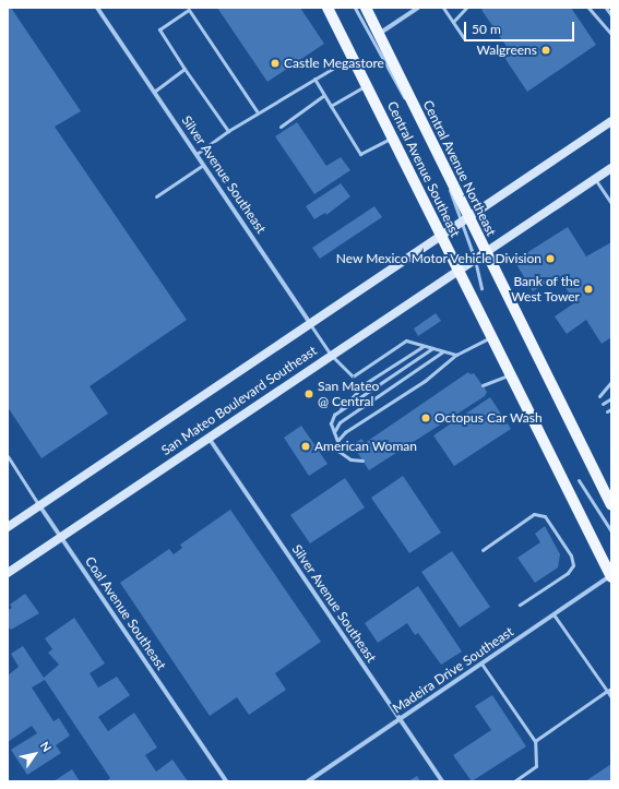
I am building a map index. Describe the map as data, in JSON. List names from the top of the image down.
{
  "streets": {
    "main road": ["Central Avenue Northeast", "Central Avenue Southeast", "San Mateo Boulevard Southeast"],
    "street": ["Silver Avenue Southeast", "Coal Avenue Southeast", "Madeira Drive Southeast"]
  },
  "crossings": [
    ["Central Avenue Northeast", "San Mateo Boulevard Southeast"],
    ["Central Avenue Southeast", "San Mateo Boulevard Southeast"],
    ["Central Avenue Southeast", "Madeira Drive Southeast"],
    ["Silver Avenue Southeast", "San Mateo Boulevard Southeast"],
    ["Silver Avenue Southeast", "Madeira Drive Southeast"],
    ["San Mateo Boulevard Southeast", "Coal Avenue Southeast"]
  ],
  "places": [
    "Walgreens",
    "Castle Megastore",
    "New Mexico Motor Vehicle Division",
    "Bank of the West Tower",
    "San Mateo @ Central",
    "Octopus Car Wash",
    "American Woman"
  ],
  "scale_bar": "50 m",
  "north": "top right"
}
